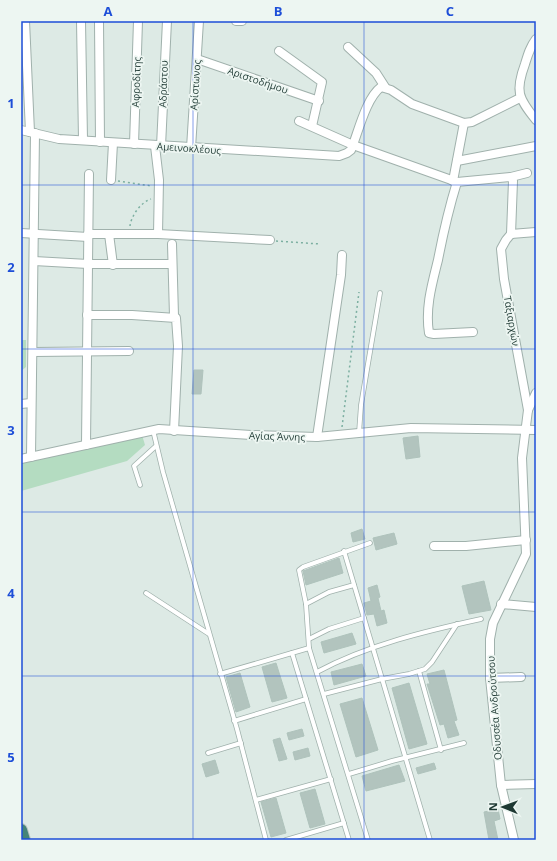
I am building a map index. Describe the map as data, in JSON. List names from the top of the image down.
{
  "streets": {
    "street": [
      "Αριστοδήμου",
      "Αφροδίτης",
      "Αδράστου",
      "Αρίστωνος",
      "Αμεινοκλέους",
      "Ταξιαρχών",
      "Αγίας Άννης",
      "Οδυσσέα Ανδρούτσου"
    ]
  },
  "crossings": [
    ["Αριστοδήμου", "Αρίστωνος"],
    ["Αφροδίτης", "Αμεινοκλέους"],
    ["Αδράστου", "Αμεινοκλέους"],
    ["Αρίστωνος", "Αμεινοκλέους"],
    ["Ταξιαρχών", "Οδυσσέα Ανδρούτσου"],
    ["Αγίας Άννης", "Οδυσσέα Ανδρούτσου"]
  ],
  "north": "left",
  "grid": {
    "columns": ["A", "B", "C"],
    "rows": [
      "1",
      "2",
      "3",
      "4",
      "5"
    ]
  }
}
